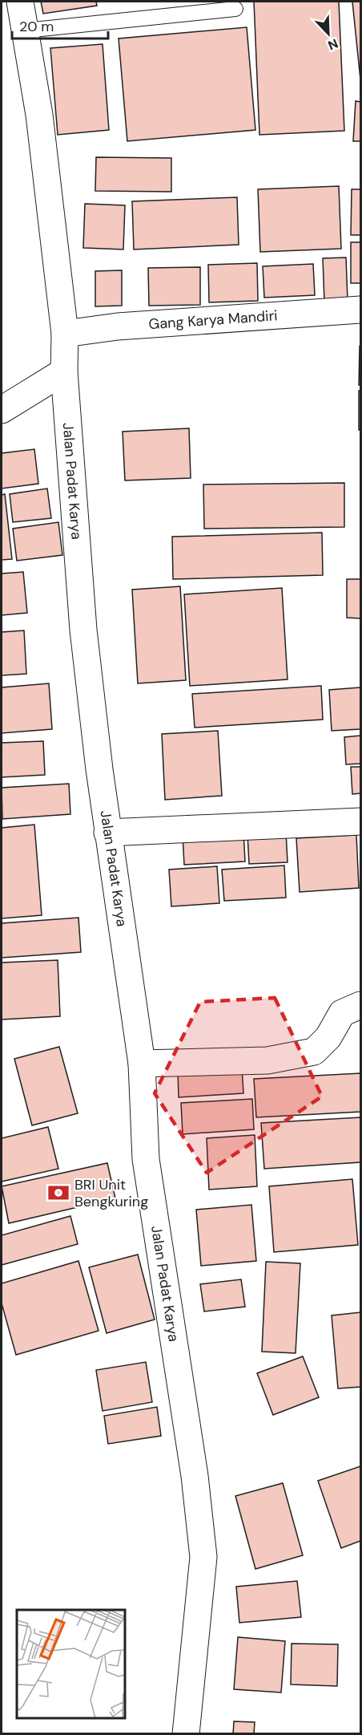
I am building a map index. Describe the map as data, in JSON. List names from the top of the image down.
{
  "streets": {
    "main road": ["Gang Karya Mandiri", "Jalan Padat Karya"]
  },
  "crossings": [
    ["Gang Karya Mandiri", "Jalan Padat Karya"]
  ],
  "places": {
    "bank": ["BRI Unit Bengkuring"]
  },
  "scale_bar": "20 m",
  "north": "bottom right"
}
